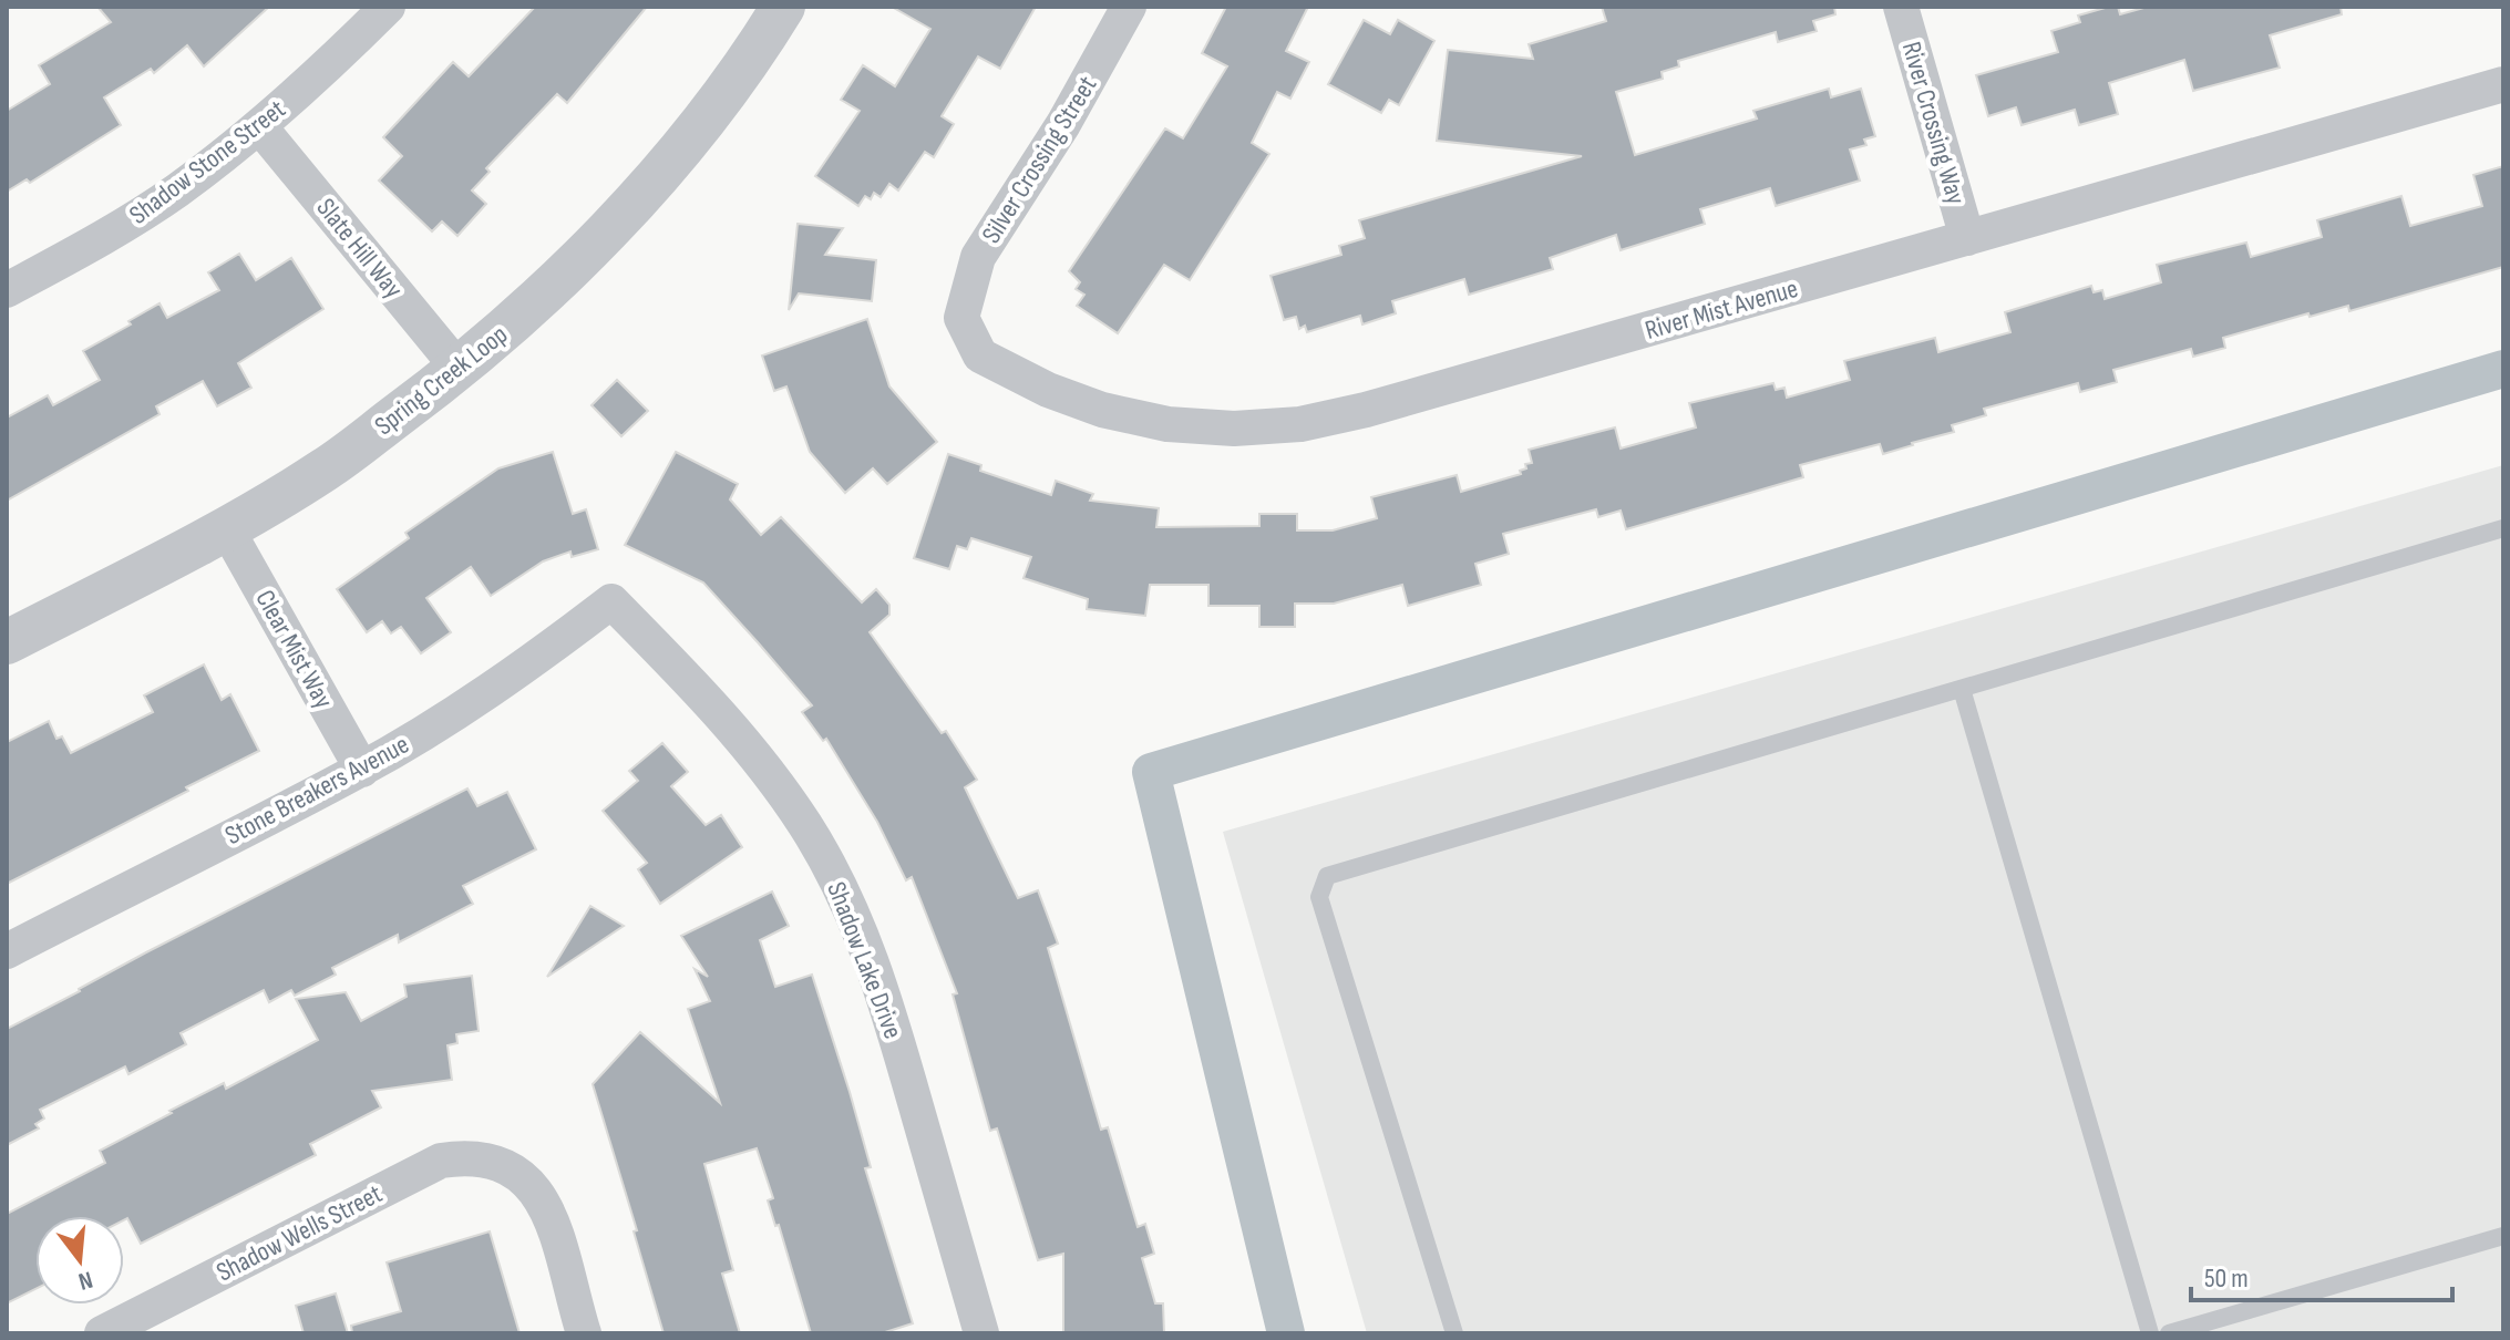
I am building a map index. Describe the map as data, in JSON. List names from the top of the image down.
{
  "streets": {
    "street": [
      "River Crossing Way",
      "Silver Crossing Street",
      "Shadow Stone Street",
      "Slate Hill Way",
      "River Mist Avenue",
      "Spring Creek Loop",
      "Clear Mist Way",
      "Stone Breakers Avenue",
      "Shadow Lake Drive",
      "Shadow Wells Street"
    ]
  },
  "crossings": [
    ["River Crossing Way", "River Mist Avenue"],
    ["Silver Crossing Street", "River Mist Avenue"],
    ["Shadow Stone Street", "Slate Hill Way"],
    ["Slate Hill Way", "Spring Creek Loop"],
    ["Spring Creek Loop", "Clear Mist Way"],
    ["Clear Mist Way", "Stone Breakers Avenue"],
    ["Stone Breakers Avenue", "Shadow Lake Drive"]
  ],
  "scale_bar": "50 m",
  "north": "bottom"
}
